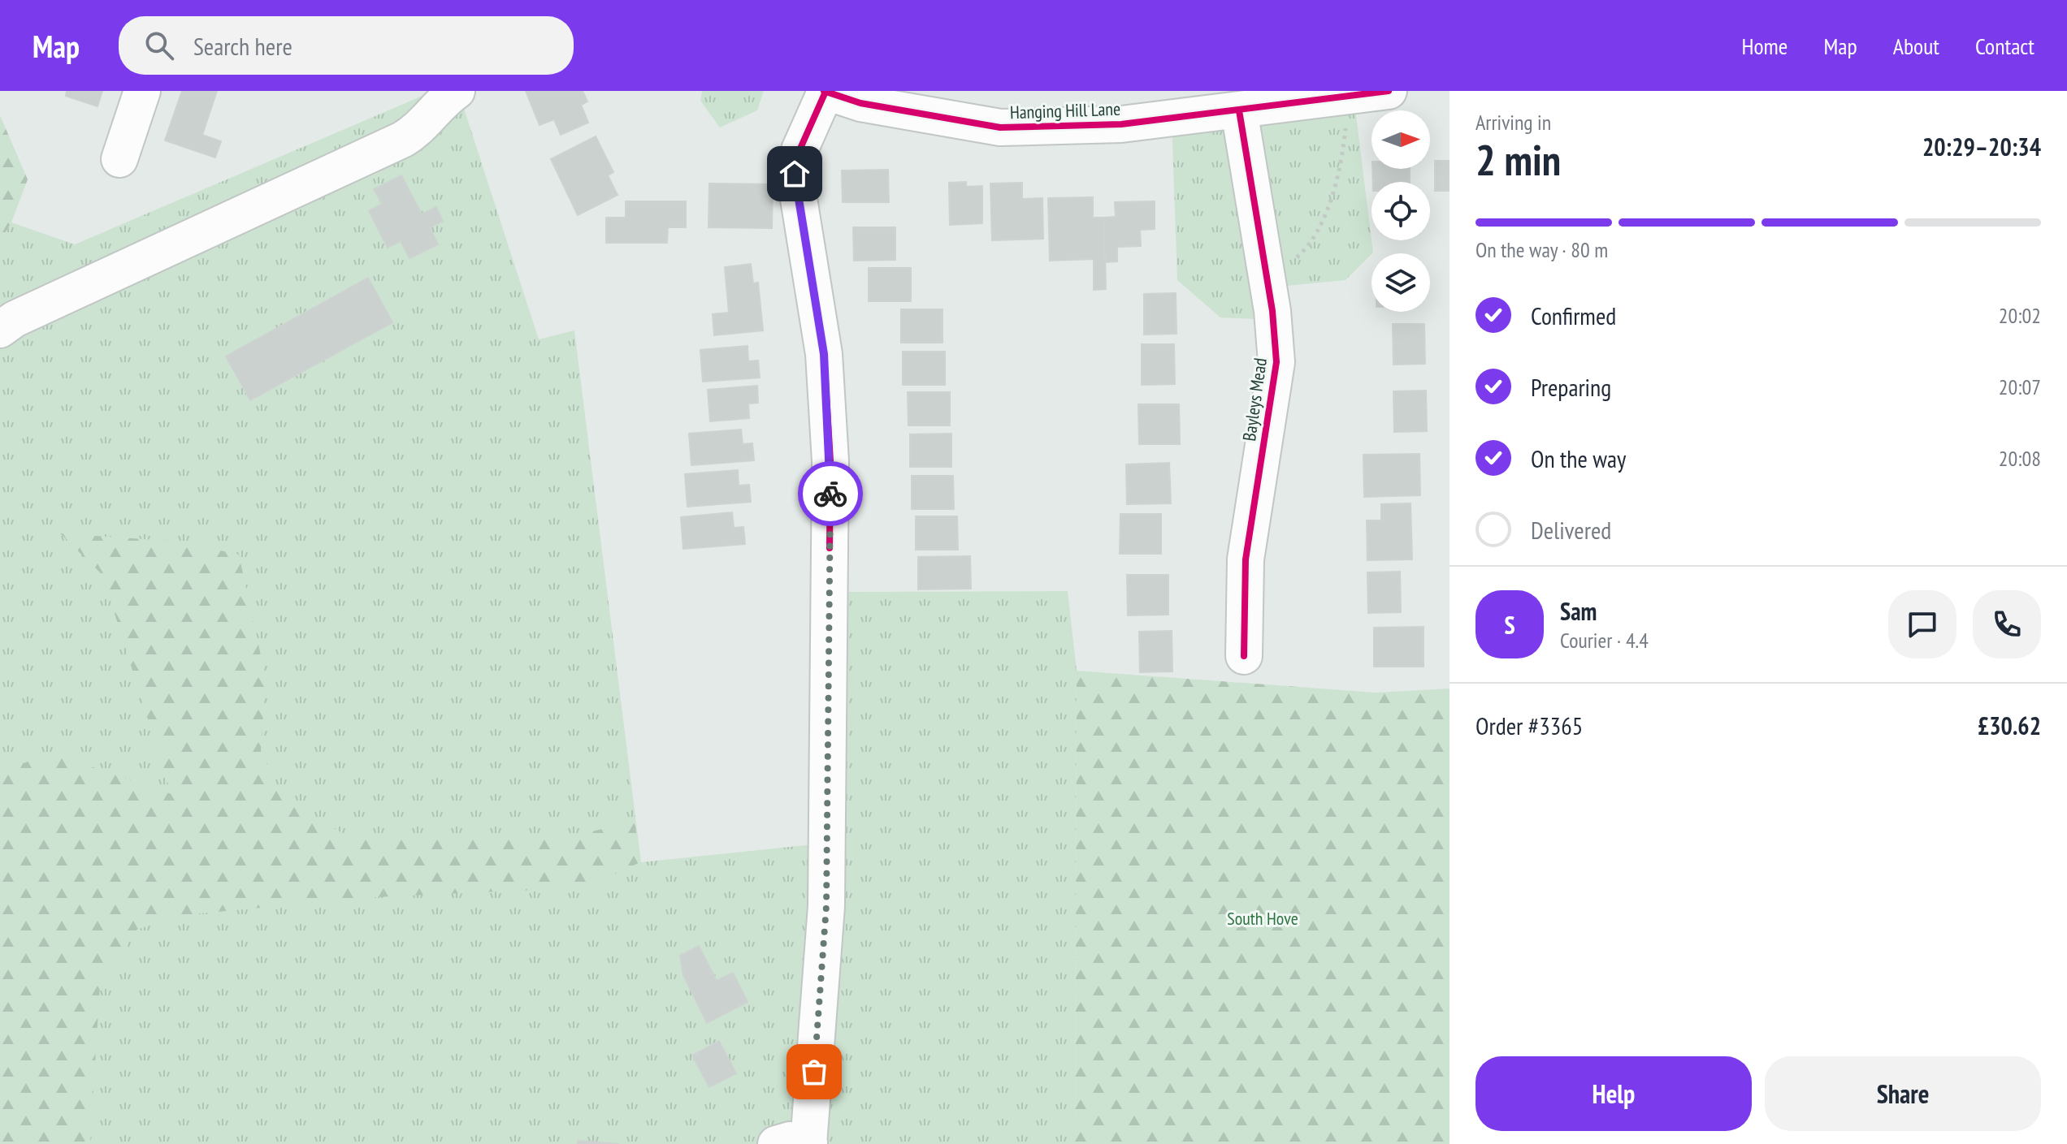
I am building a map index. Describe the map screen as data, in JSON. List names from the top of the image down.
{
  "streets": {
    "street": ["Hanging Hill Lane", "Bayleys Mead"]
  },
  "crossings": [
    ["Hanging Hill Lane", "Bayleys Mead"]
  ],
  "parks": ["South Hove"],
  "north": "right",
  "page": {
    "header": "Map",
    "search": "Search here",
    "nav": [
      "Home",
      "Map",
      "About",
      "Contact"
    ],
    "heading": ["2 min", "Arriving in", "20:29–20:34"],
    "panel": [
      "Sam",
      "Courier · 4.4",
      "Order #3365",
      "£30.62"
    ],
    "bar": "On the way · 80 m",
    "list": [
      ["Confirmed", "20:02"],
      ["Preparing", "20:07"],
      ["On the way", "20:08"],
      "Delivered"
    ],
    "round": "S",
    "buttons": ["Help", "Share"]
  }
}
